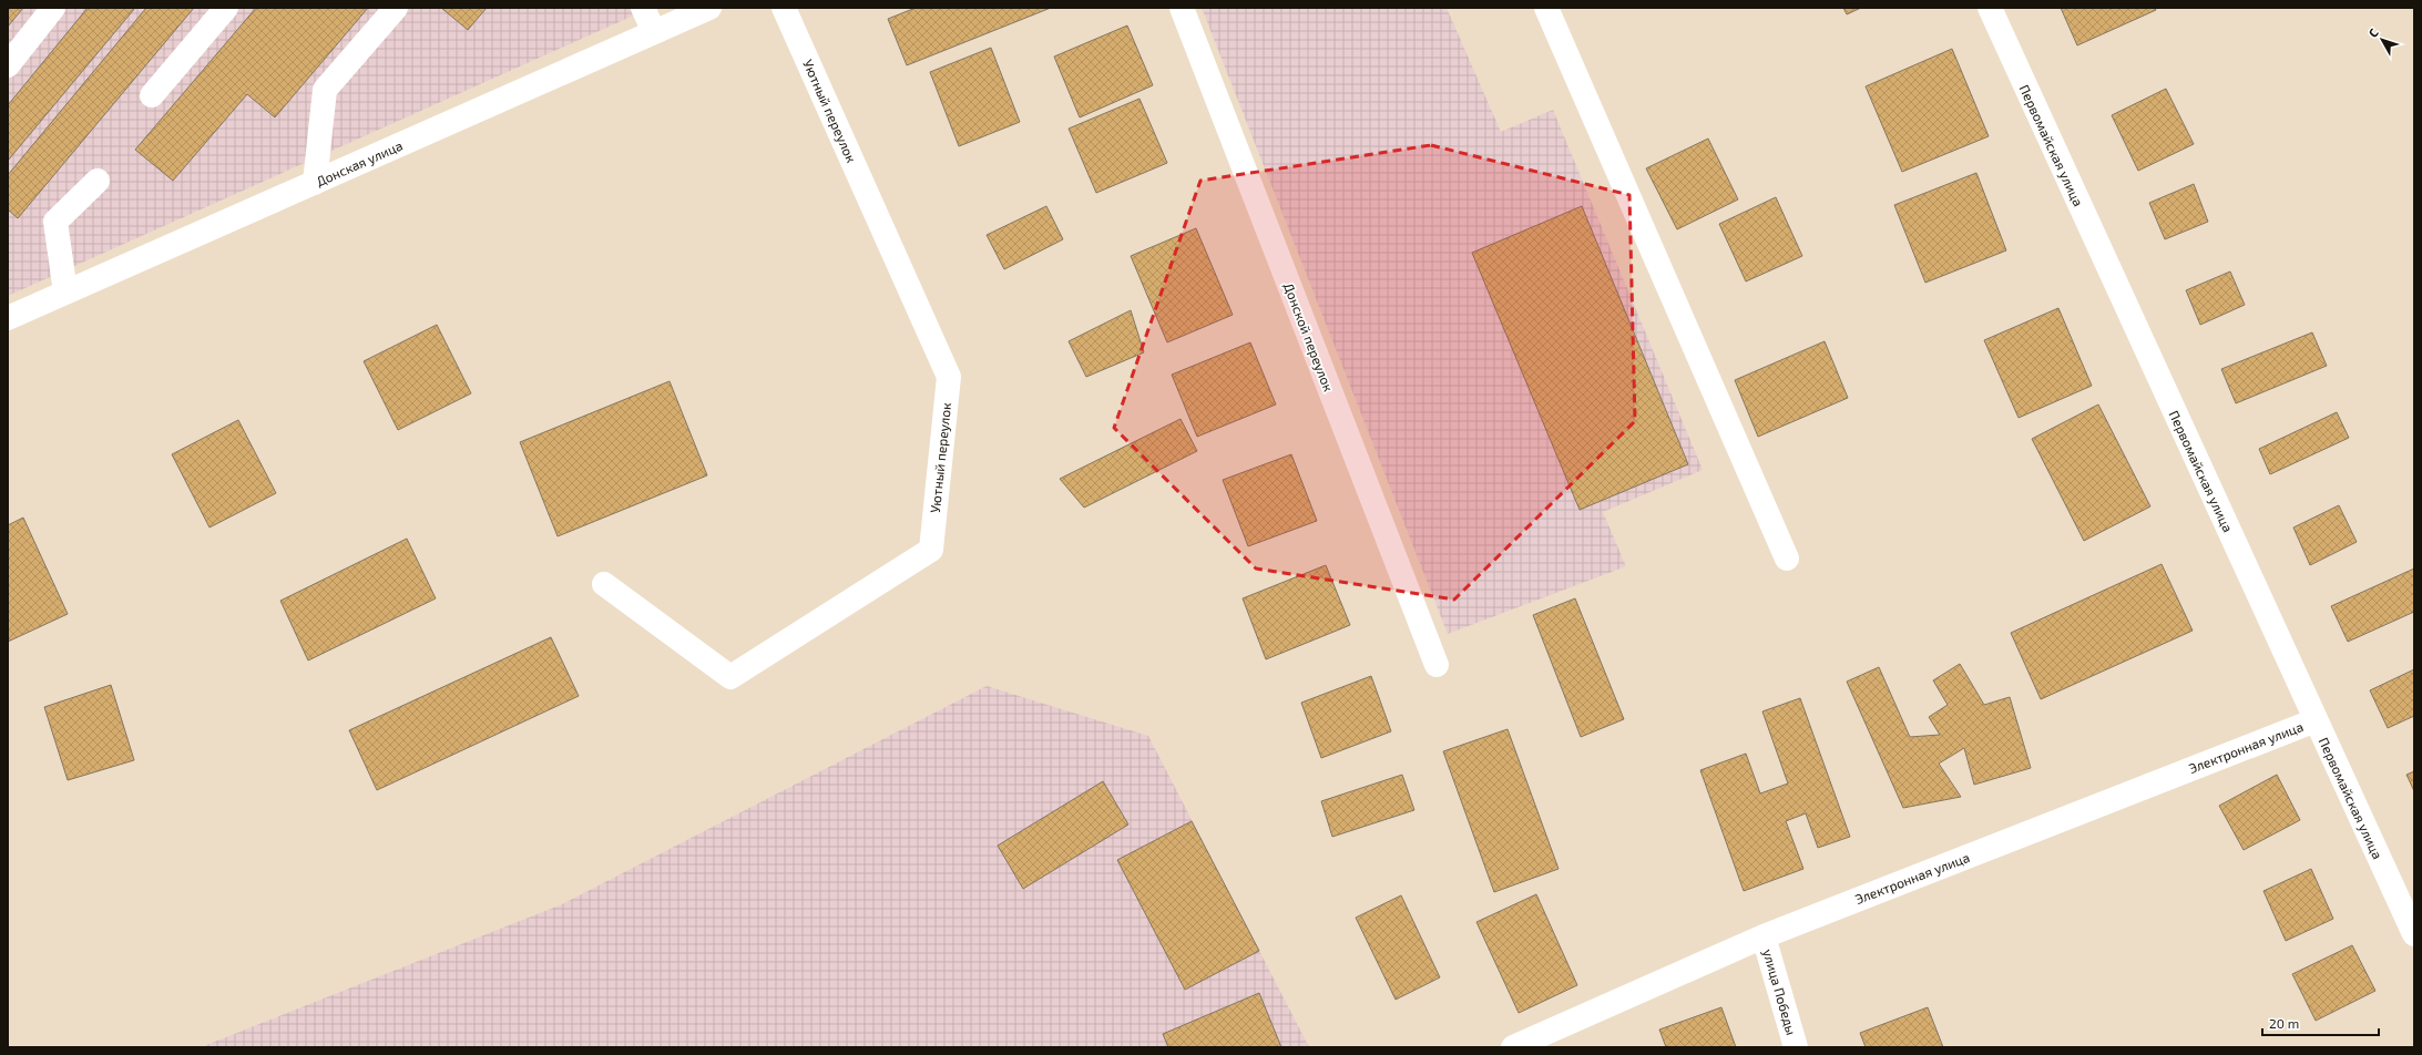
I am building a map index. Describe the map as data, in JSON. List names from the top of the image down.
{
  "streets": {
    "street": [
      "Уютный переулок",
      "Первомайская улица",
      "Донская улица",
      "Донской переулок",
      "Электронная улица",
      "улица Победы"
    ]
  },
  "crossings": [
    ["Первомайская улица", "Электронная улица"],
    ["Электронная улица", "улица Победы"]
  ],
  "scale_bar": "20 m",
  "north": "top left"
}
